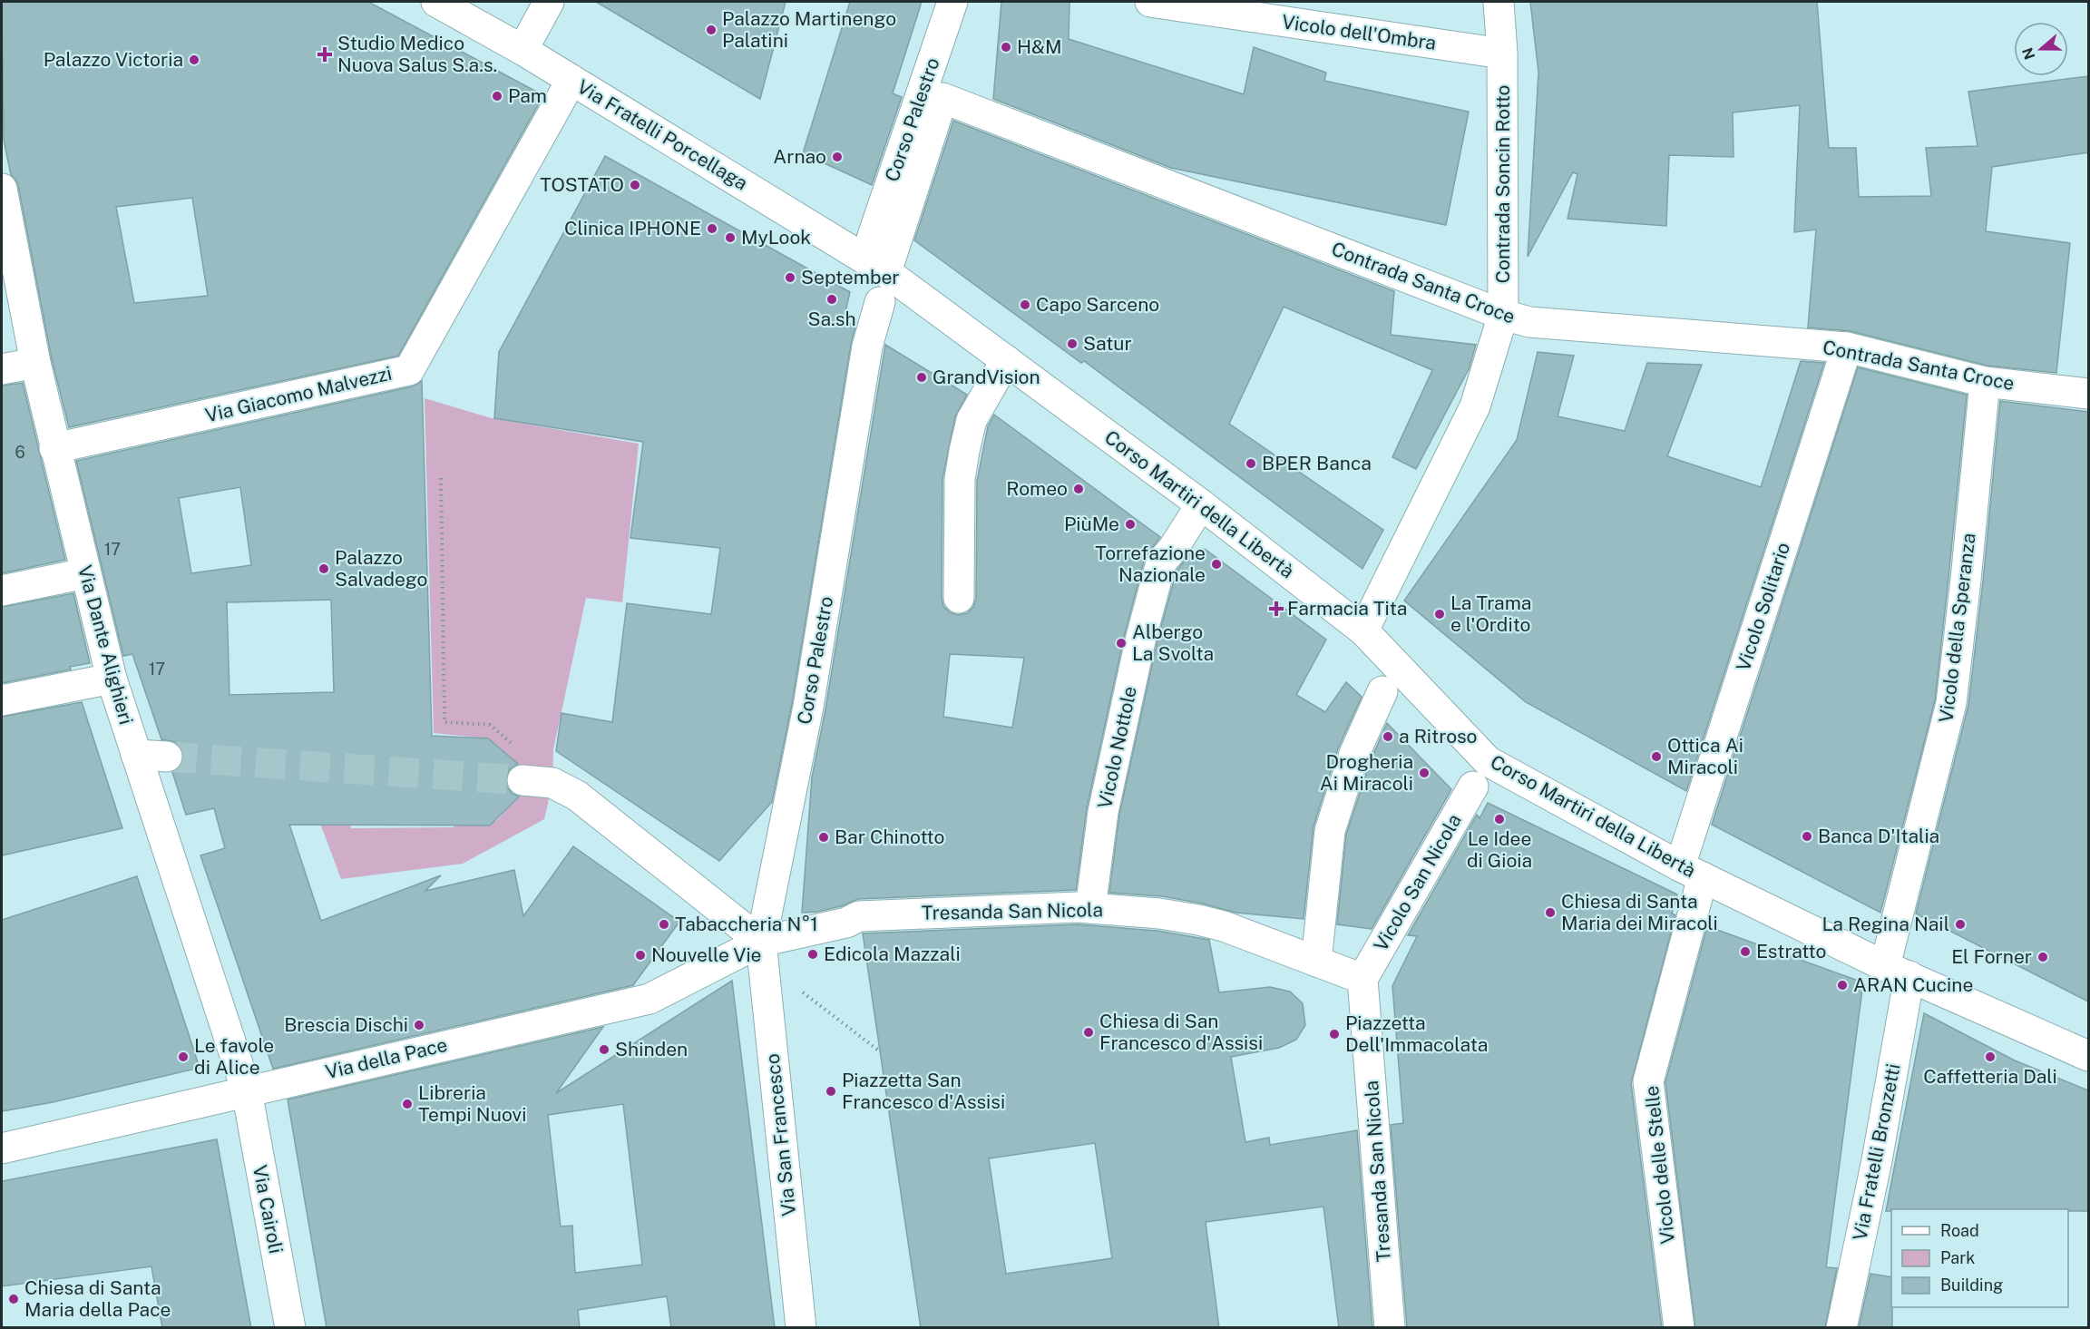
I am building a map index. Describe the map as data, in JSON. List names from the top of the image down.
{
  "streets": {
    "street": [
      "Vicolo dell'Ombra",
      "Corso Palestro",
      "Via Fratelli Porcellaga",
      "Contrada Soncin Rotto",
      "Contrada Santa Croce",
      "Via Giacomo Malvezzi",
      "Corso Martiri della Libertà",
      "Vicolo Solitario",
      "Vicolo della Speranza",
      "Via Dante Alighieri",
      "Vicolo Nottole",
      "Vicolo San Nicola",
      "Tresanda San Nicola",
      "Via della Pace",
      "Via San Francesco",
      "Via Fratelli Bronzetti",
      "Vicolo delle Stelle",
      "Via Cairoli"
    ]
  },
  "crossings": [
    ["Vicolo dell'Ombra", "Contrada Soncin Rotto"],
    ["Corso Palestro", "Via Fratelli Porcellaga"],
    ["Corso Palestro", "Contrada Santa Croce"],
    ["Corso Palestro", "Corso Martiri della Libertà"],
    ["Corso Palestro", "Tresanda San Nicola"],
    ["Corso Palestro", "Via della Pace"],
    ["Corso Palestro", "Via San Francesco"],
    ["Via Fratelli Porcellaga", "Via Giacomo Malvezzi"],
    ["Via Fratelli Porcellaga", "Corso Martiri della Libertà"],
    ["Contrada Soncin Rotto", "Contrada Santa Croce"],
    ["Contrada Soncin Rotto", "Corso Martiri della Libertà"],
    ["Contrada Santa Croce", "Vicolo Solitario"],
    ["Contrada Santa Croce", "Vicolo della Speranza"],
    ["Via Giacomo Malvezzi", "Via Dante Alighieri"],
    ["Corso Martiri della Libertà", "Vicolo Solitario"],
    ["Corso Martiri della Libertà", "Vicolo della Speranza"],
    ["Corso Martiri della Libertà", "Vicolo Nottole"],
    ["Corso Martiri della Libertà", "Via Fratelli Bronzetti"],
    ["Corso Martiri della Libertà", "Vicolo delle Stelle"],
    ["Vicolo Solitario", "Vicolo delle Stelle"],
    ["Vicolo della Speranza", "Via Fratelli Bronzetti"],
    ["Via Dante Alighieri", "Via della Pace"],
    ["Via Dante Alighieri", "Via Cairoli"],
    ["Vicolo Nottole", "Tresanda San Nicola"],
    ["Vicolo San Nicola", "Tresanda San Nicola"],
    ["Tresanda San Nicola", "Via della Pace"],
    ["Tresanda San Nicola", "Via San Francesco"],
    ["Via della Pace", "Via San Francesco"],
    ["Via della Pace", "Via Cairoli"]
  ],
  "places": {
    "other": [
      "Palazzo Martinengo Palatini",
      "H&M",
      "Palazzo Victoria",
      "Pam",
      "Arnao",
      "TOSTATO",
      "Clinica IPHONE",
      "MyLook",
      "September",
      "Sa.sh",
      "Capo Sarceno",
      "Satur",
      "GrandVision",
      "BPER Banca",
      "Romeo",
      "PiùMe",
      "Torrefazione Nazionale",
      "Palazzo Salvadego",
      "La Trama e l'Ordito",
      "Albergo La Svolta",
      "a Ritroso",
      "Ottica Ai Miracoli",
      "Drogheria Ai Miracoli",
      "Le Idee di Gioia",
      "Banca D'Italia",
      "Bar Chinotto",
      "Chiesa di Santa Maria dei Miracoli",
      "Tabaccheria N°1",
      "La Regina Nail",
      "Estratto",
      "Edicola Mazzali",
      "Nouvelle Vie",
      "El Forner",
      "ARAN Cucine",
      "Brescia Dischi",
      "Chiesa di San Francesco d'Assisi",
      "Piazzetta Dell'Immacolata",
      "Shinden",
      "Le favole di Alice",
      "Caffetteria Dali",
      "Piazzetta San Francesco d'Assisi",
      "Libreria Tempi Nuovi",
      "Chiesa di Santa Maria della Pace"
    ],
    "health": ["Studio Medico Nuova Salus S.a.s.", "Farmacia Tita"]
  },
  "house_numbers": ["6", "17", "17"],
  "legend": ["Road", "Park", "Building"],
  "north": "left"
}
